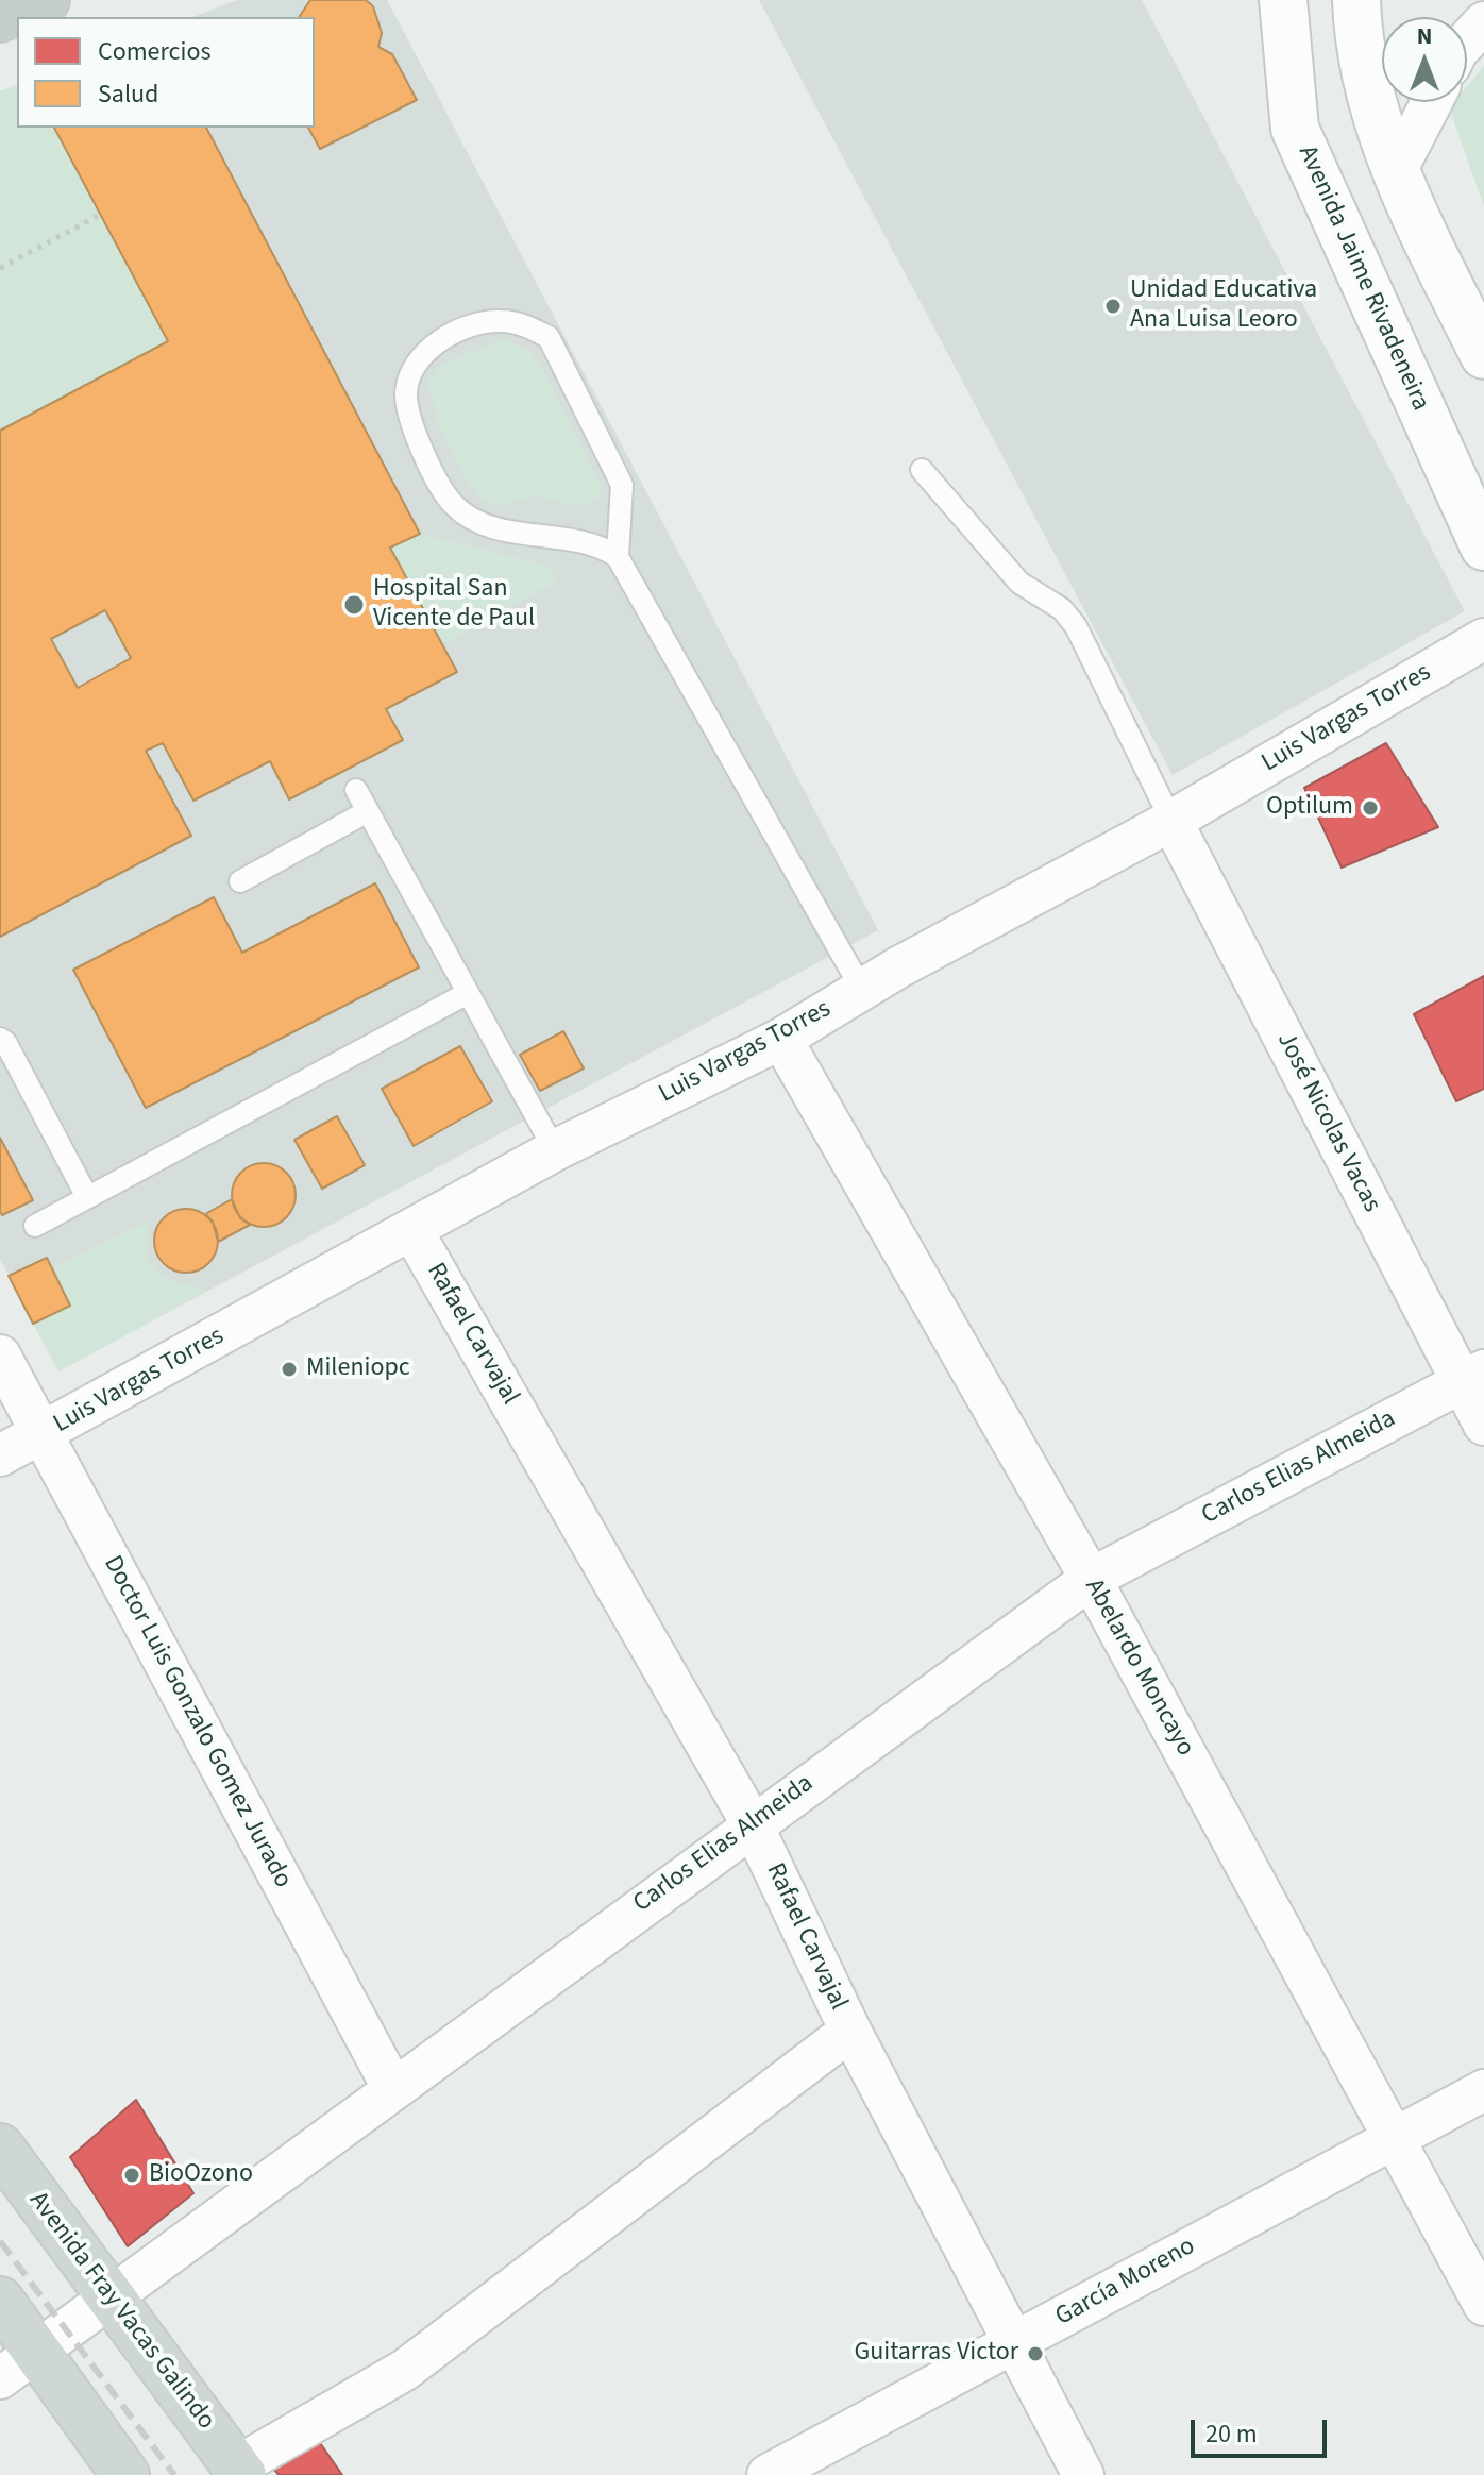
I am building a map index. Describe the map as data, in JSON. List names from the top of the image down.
{
  "streets": {
    "main road": ["Avenida Jaime Rivadeneira", "Avenida Fray Vacas Galindo"],
    "street": [
      "Luis Vargas Torres",
      "José Nicolas Vacas",
      "Rafael Carvajal",
      "Carlos Elias Almeida",
      "Abelardo Moncayo",
      "Doctor Luis Gonzalo Gomez Jurado",
      "García Moreno"
    ]
  },
  "crossings": [
    ["Luis Vargas Torres", "José Nicolas Vacas"],
    ["Luis Vargas Torres", "Rafael Carvajal"],
    ["Luis Vargas Torres", "Abelardo Moncayo"],
    ["Luis Vargas Torres", "Doctor Luis Gonzalo Gomez Jurado"],
    ["José Nicolas Vacas", "Carlos Elias Almeida"],
    ["Rafael Carvajal", "Carlos Elias Almeida"],
    ["Rafael Carvajal", "García Moreno"],
    ["Carlos Elias Almeida", "Abelardo Moncayo"],
    ["Carlos Elias Almeida", "Doctor Luis Gonzalo Gomez Jurado"],
    ["Carlos Elias Almeida", "Avenida Fray Vacas Galindo"],
    ["Abelardo Moncayo", "García Moreno"]
  ],
  "places": [
    "Unidad Educativa Ana Luisa Leoro",
    "Hospital San Vicente de Paul",
    "Optilum",
    "Mileniopc",
    "BioOzono",
    "Guitarras Victor"
  ],
  "legend": ["Comercios", "Salud"],
  "scale_bar": "20 m",
  "north": "top"
}
